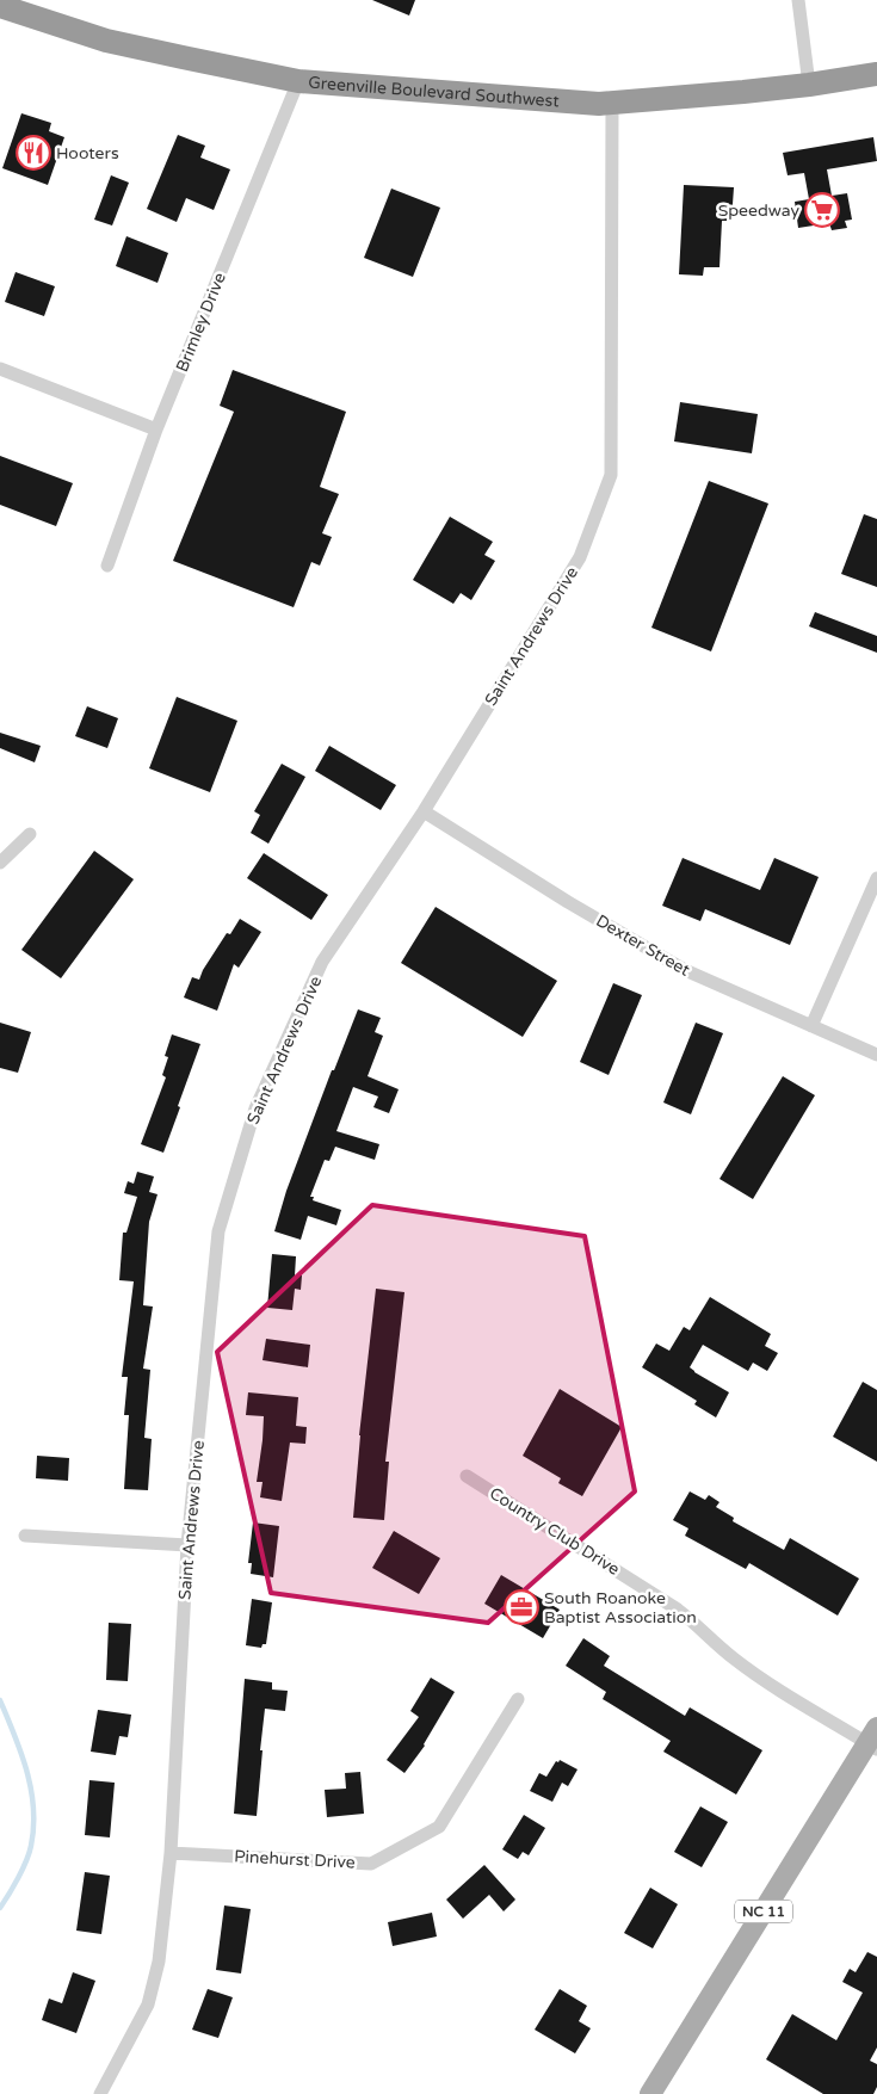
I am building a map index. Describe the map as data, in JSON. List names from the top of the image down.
{
  "streets": {
    "highway": ["Greenville Boulevard Southwest"],
    "main road": ["NC 11"],
    "street": [
      "Brimley Drive",
      "Saint Andrews Drive",
      "Dexter Street",
      "Country Club Drive",
      "Pinehurst Drive"
    ]
  },
  "crossings": [
    ["Greenville Boulevard Southwest", "Brimley Drive"],
    ["Greenville Boulevard Southwest", "Saint Andrews Drive"],
    ["Saint Andrews Drive", "Dexter Street"],
    ["Saint Andrews Drive", "Pinehurst Drive"],
    ["Country Club Drive", "NC 11"]
  ],
  "places": {
    "restaurant": ["Hooters"],
    "supermarket": ["Speedway"],
    "office": ["South Roanoke Baptist Association"]
  }
}
